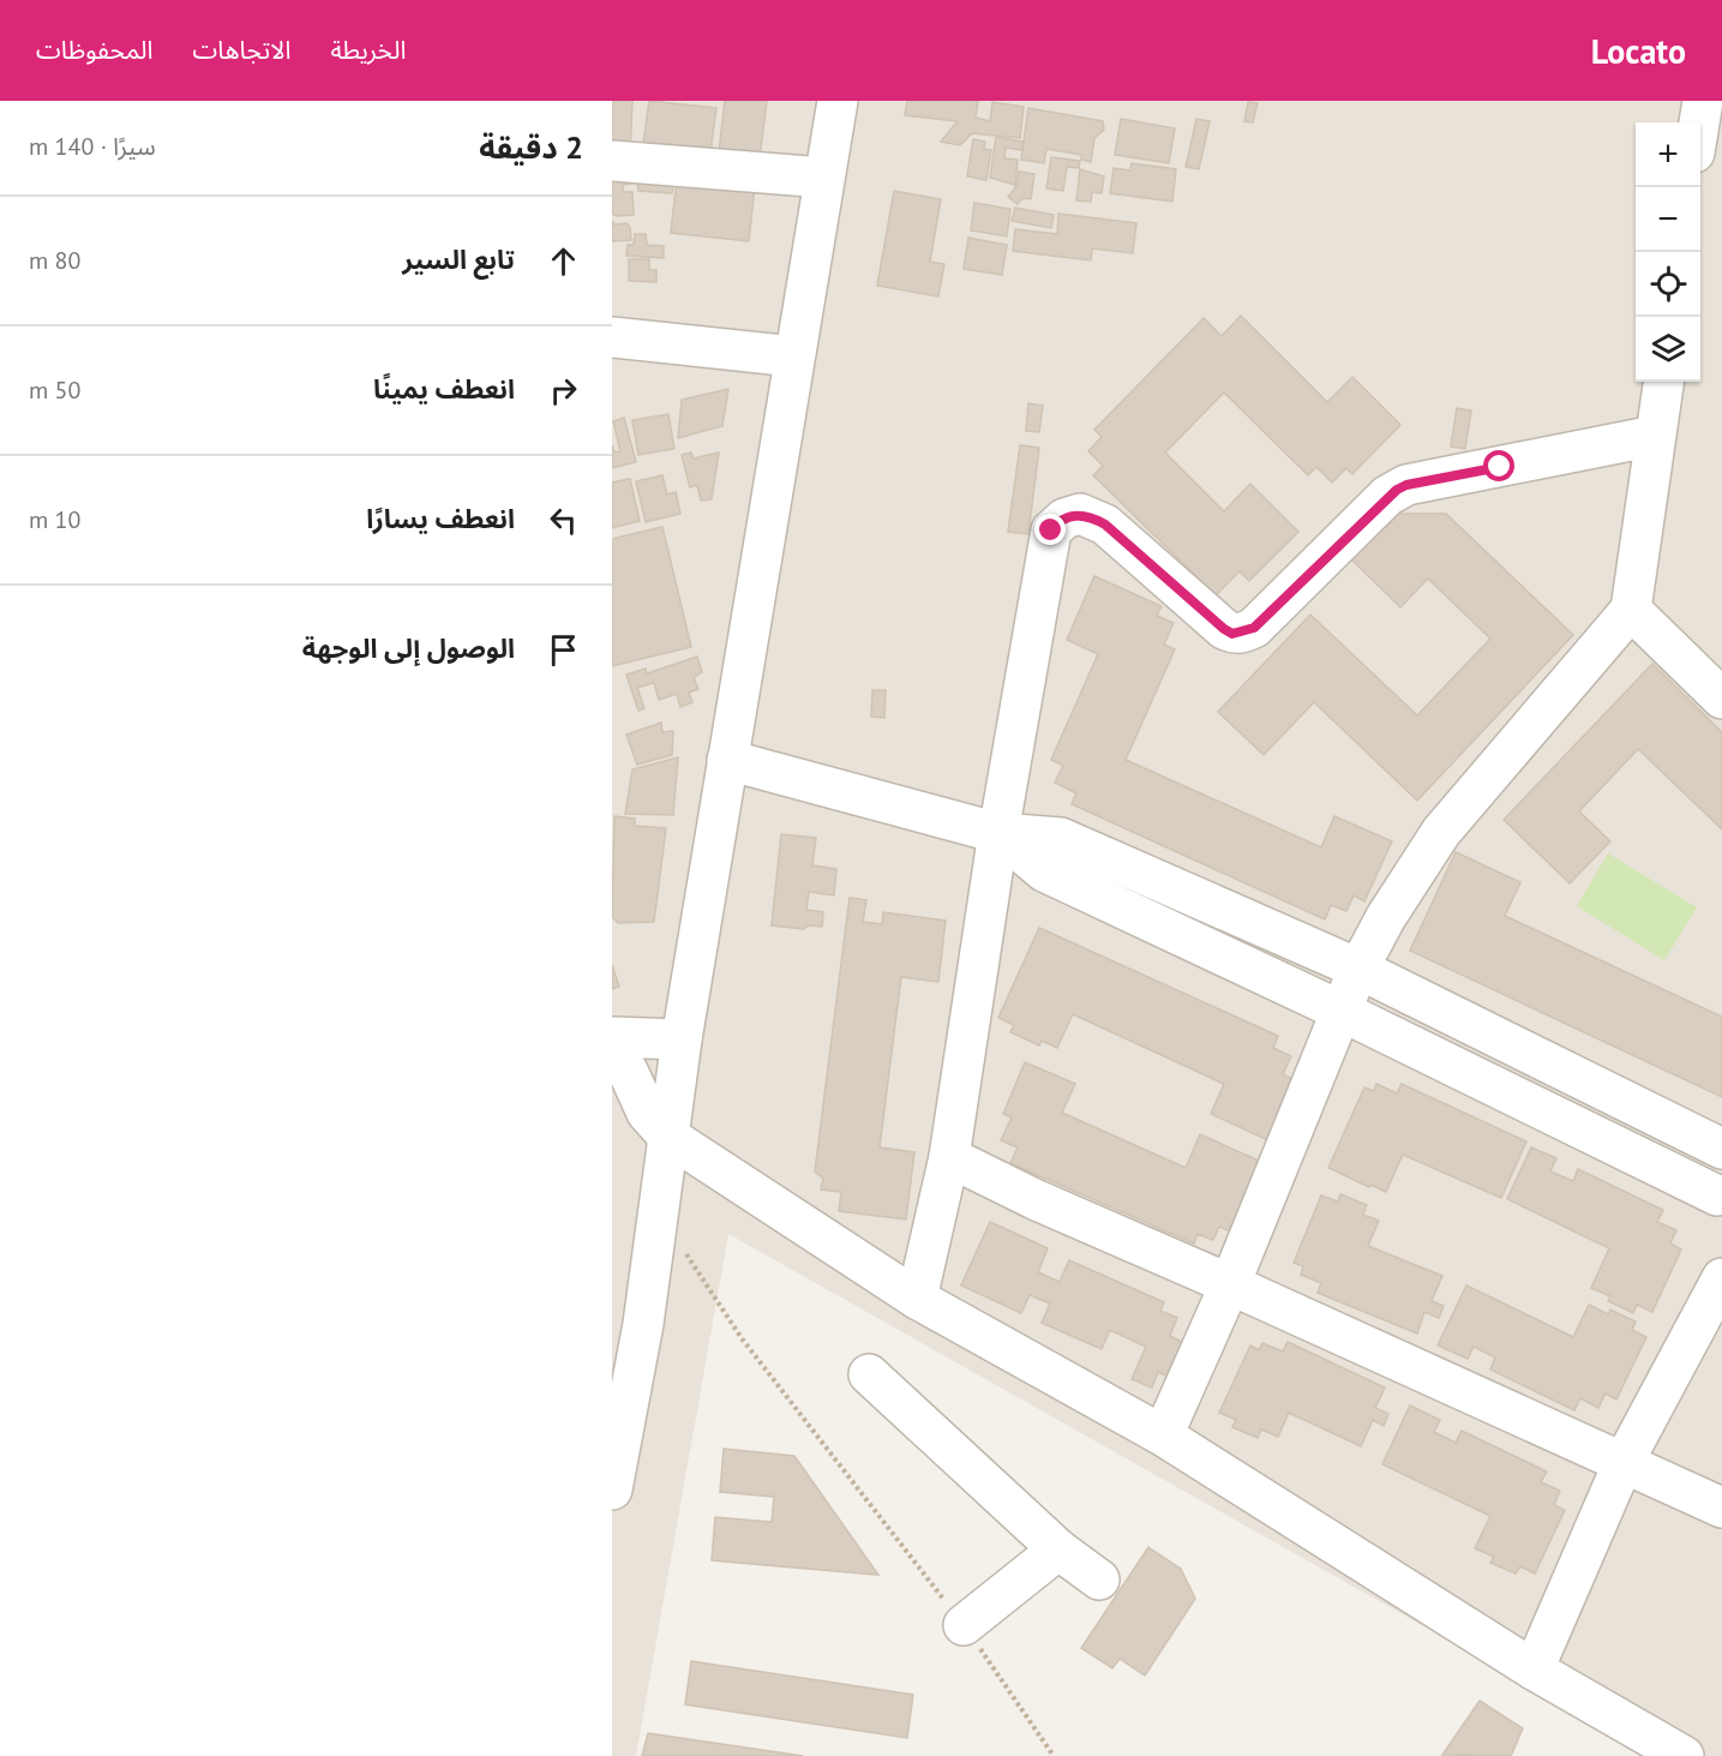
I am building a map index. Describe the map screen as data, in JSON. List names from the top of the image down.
{
  "page": {
    "header": "Locato",
    "nav": ["الخريطة", "الاتجاهات", "المحفوظات"],
    "heading": ["2 دقيقة", "سيرًا · 140 m"],
    "map_buttons": ["+", "−"],
    "list": [
      ["تابع السير", "80 m"],
      ["انعطف يمينًا", "50 m"],
      ["انعطف يسارًا", "10 m"],
      "الوصول إلى الوجهة"
    ]
  }
}
